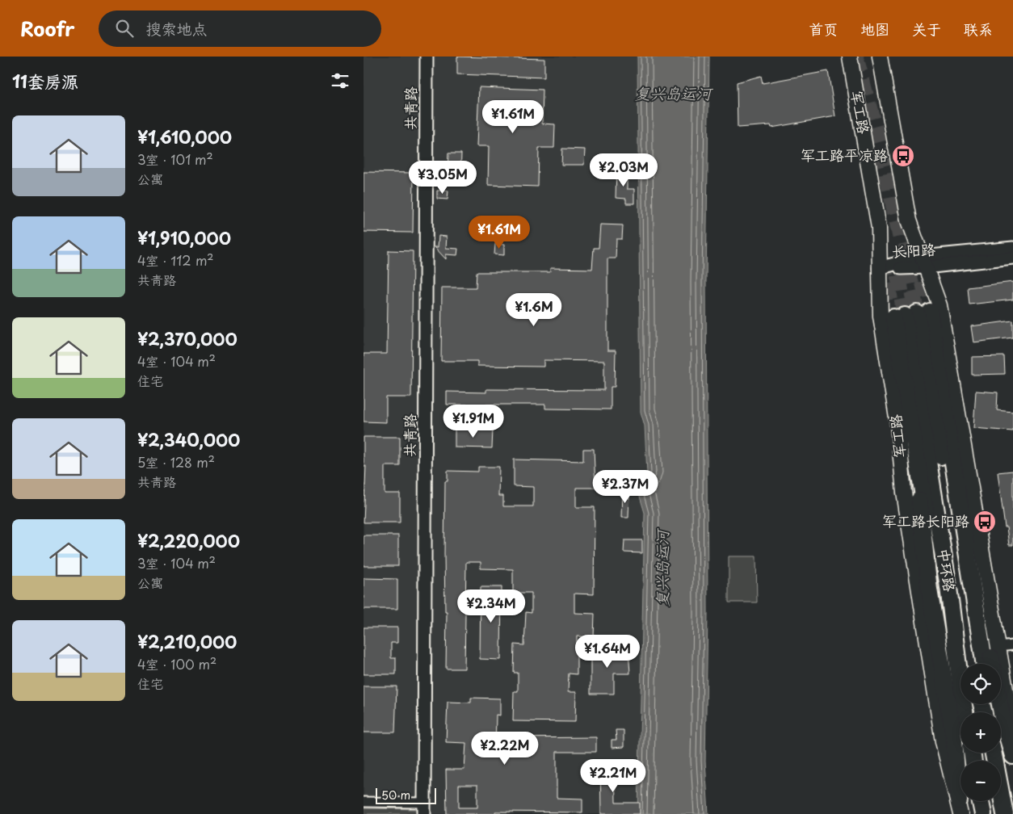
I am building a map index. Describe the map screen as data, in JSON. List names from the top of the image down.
{
  "streets": {
    "highway": ["中环路"],
    "main road": ["军工路"],
    "street": ["共青路", "长阳路"]
  },
  "crossings": [
    ["军工路", "长阳路"]
  ],
  "water": ["复兴岛运河"],
  "places": {
    "bus stop": ["军工路平凉路", "军工路长阳路"]
  },
  "scale_bar": "50 m",
  "page": {
    "header": "Roofr",
    "search": "搜索地点",
    "nav": [
      "首页",
      "地图",
      "关于",
      "联系"
    ],
    "heading": "11套房源",
    "price": [
      "¥1.61M",
      "¥2.03M",
      "¥3.05M",
      "¥1.61M",
      "¥1.6M",
      "¥1.91M",
      "¥2.37M",
      "¥2.34M",
      "¥1.64M",
      "¥2.22M",
      "¥2.21M"
    ],
    "list": [
      {
        "name": "¥1,610,000",
        "note": "3室 · 101 m² · 公寓"
      },
      {
        "name": "¥1,910,000",
        "note": "4室 · 112 m² · 共青路"
      },
      {
        "name": "¥2,370,000",
        "note": "4室 · 104 m² · 住宅"
      },
      {
        "name": "¥2,340,000",
        "note": "5室 · 128 m² · 共青路"
      },
      {
        "name": "¥2,220,000",
        "note": "3室 · 104 m² · 公寓"
      },
      {
        "name": "¥2,210,000",
        "note": "4室 · 100 m² · 住宅"
      }
    ],
    "map_buttons": ["+", "−"],
    "scale": "50 m"
  }
}
